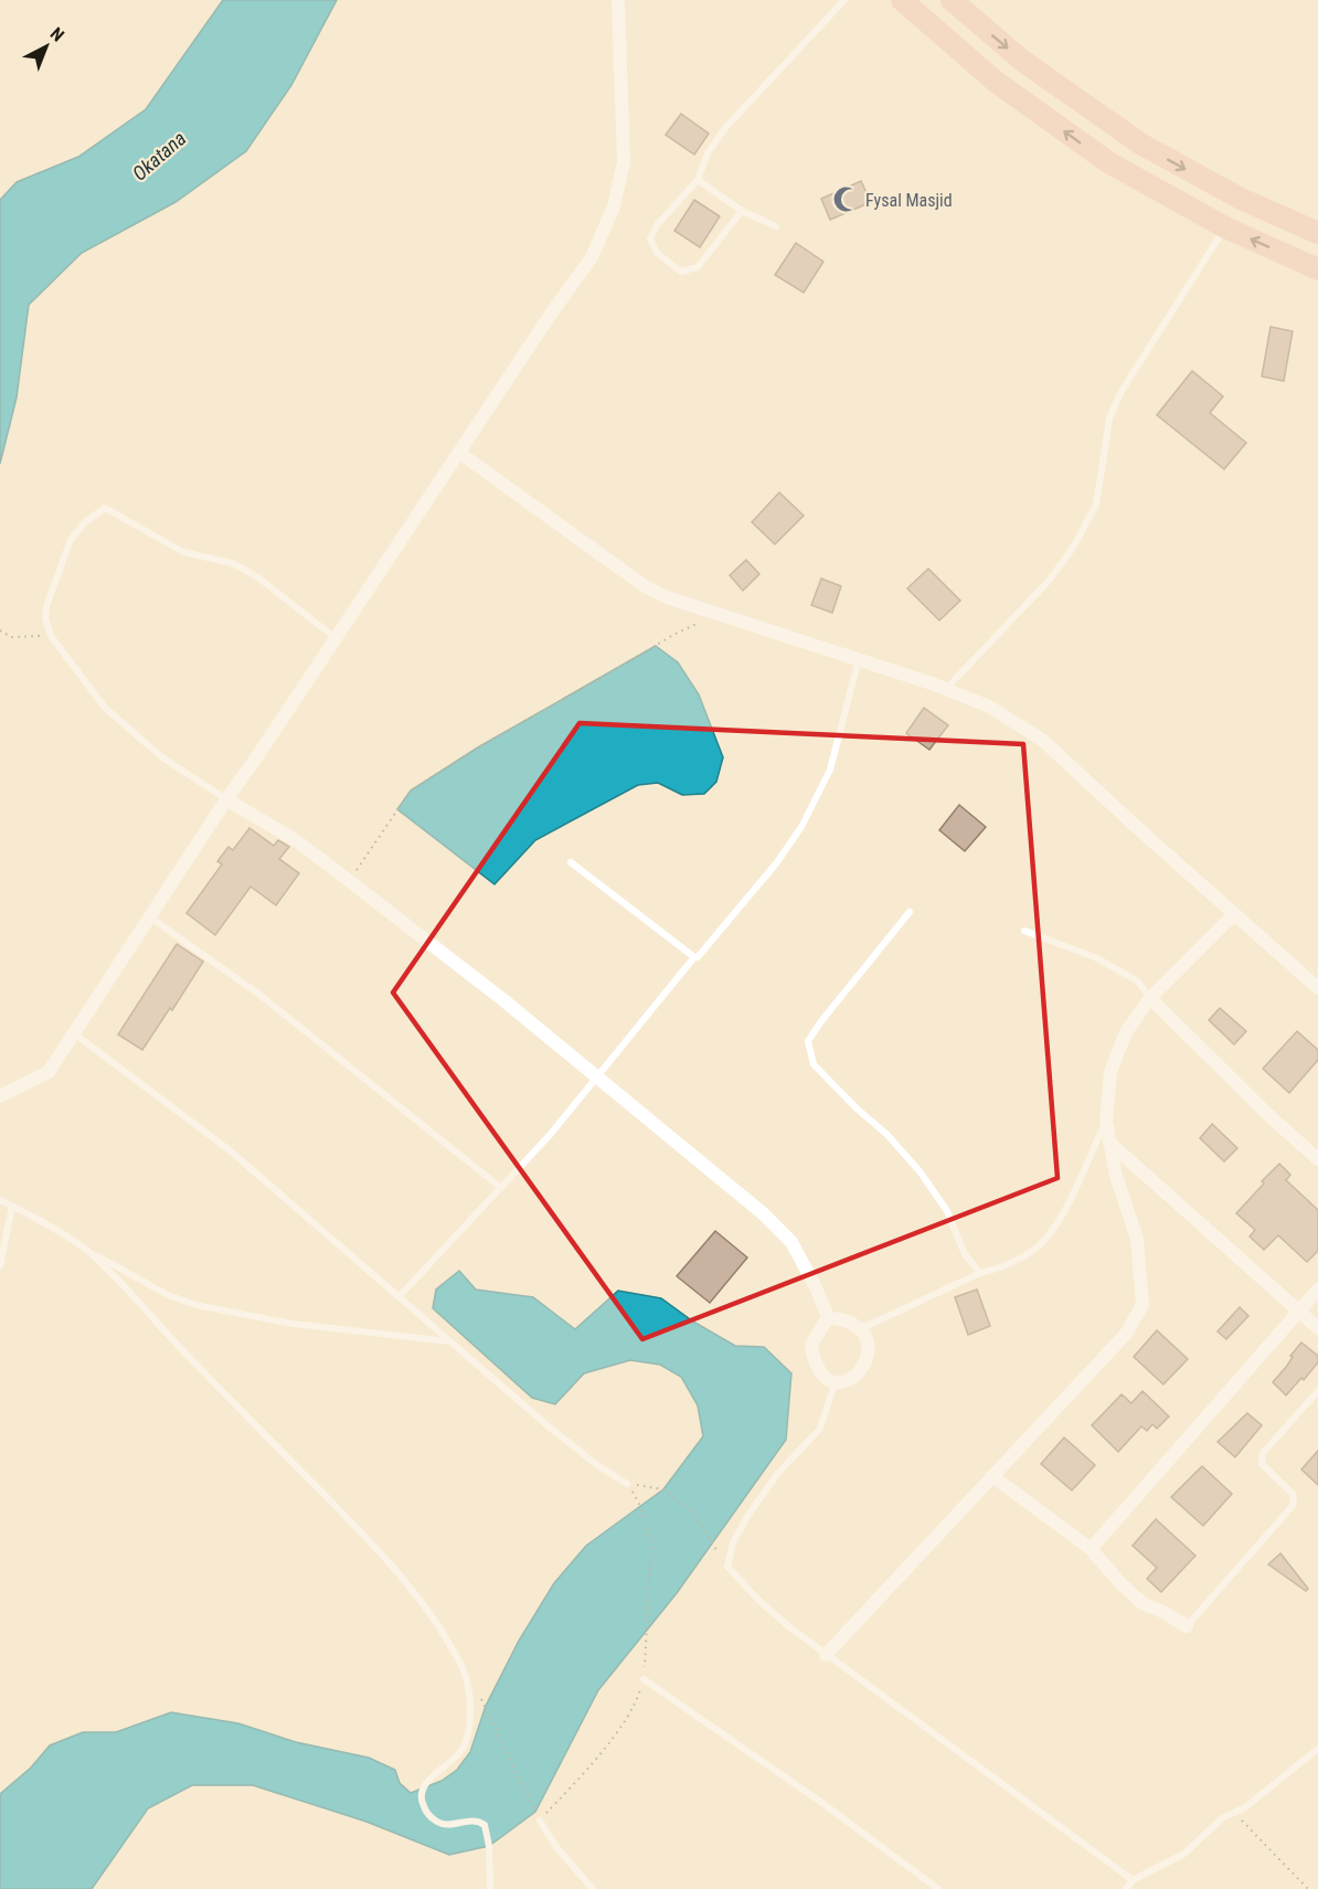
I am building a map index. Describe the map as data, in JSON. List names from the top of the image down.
{
  "water": ["Okatana"],
  "places": {
    "mosque": ["Fysal Masjid"]
  },
  "north": "top right"
}
